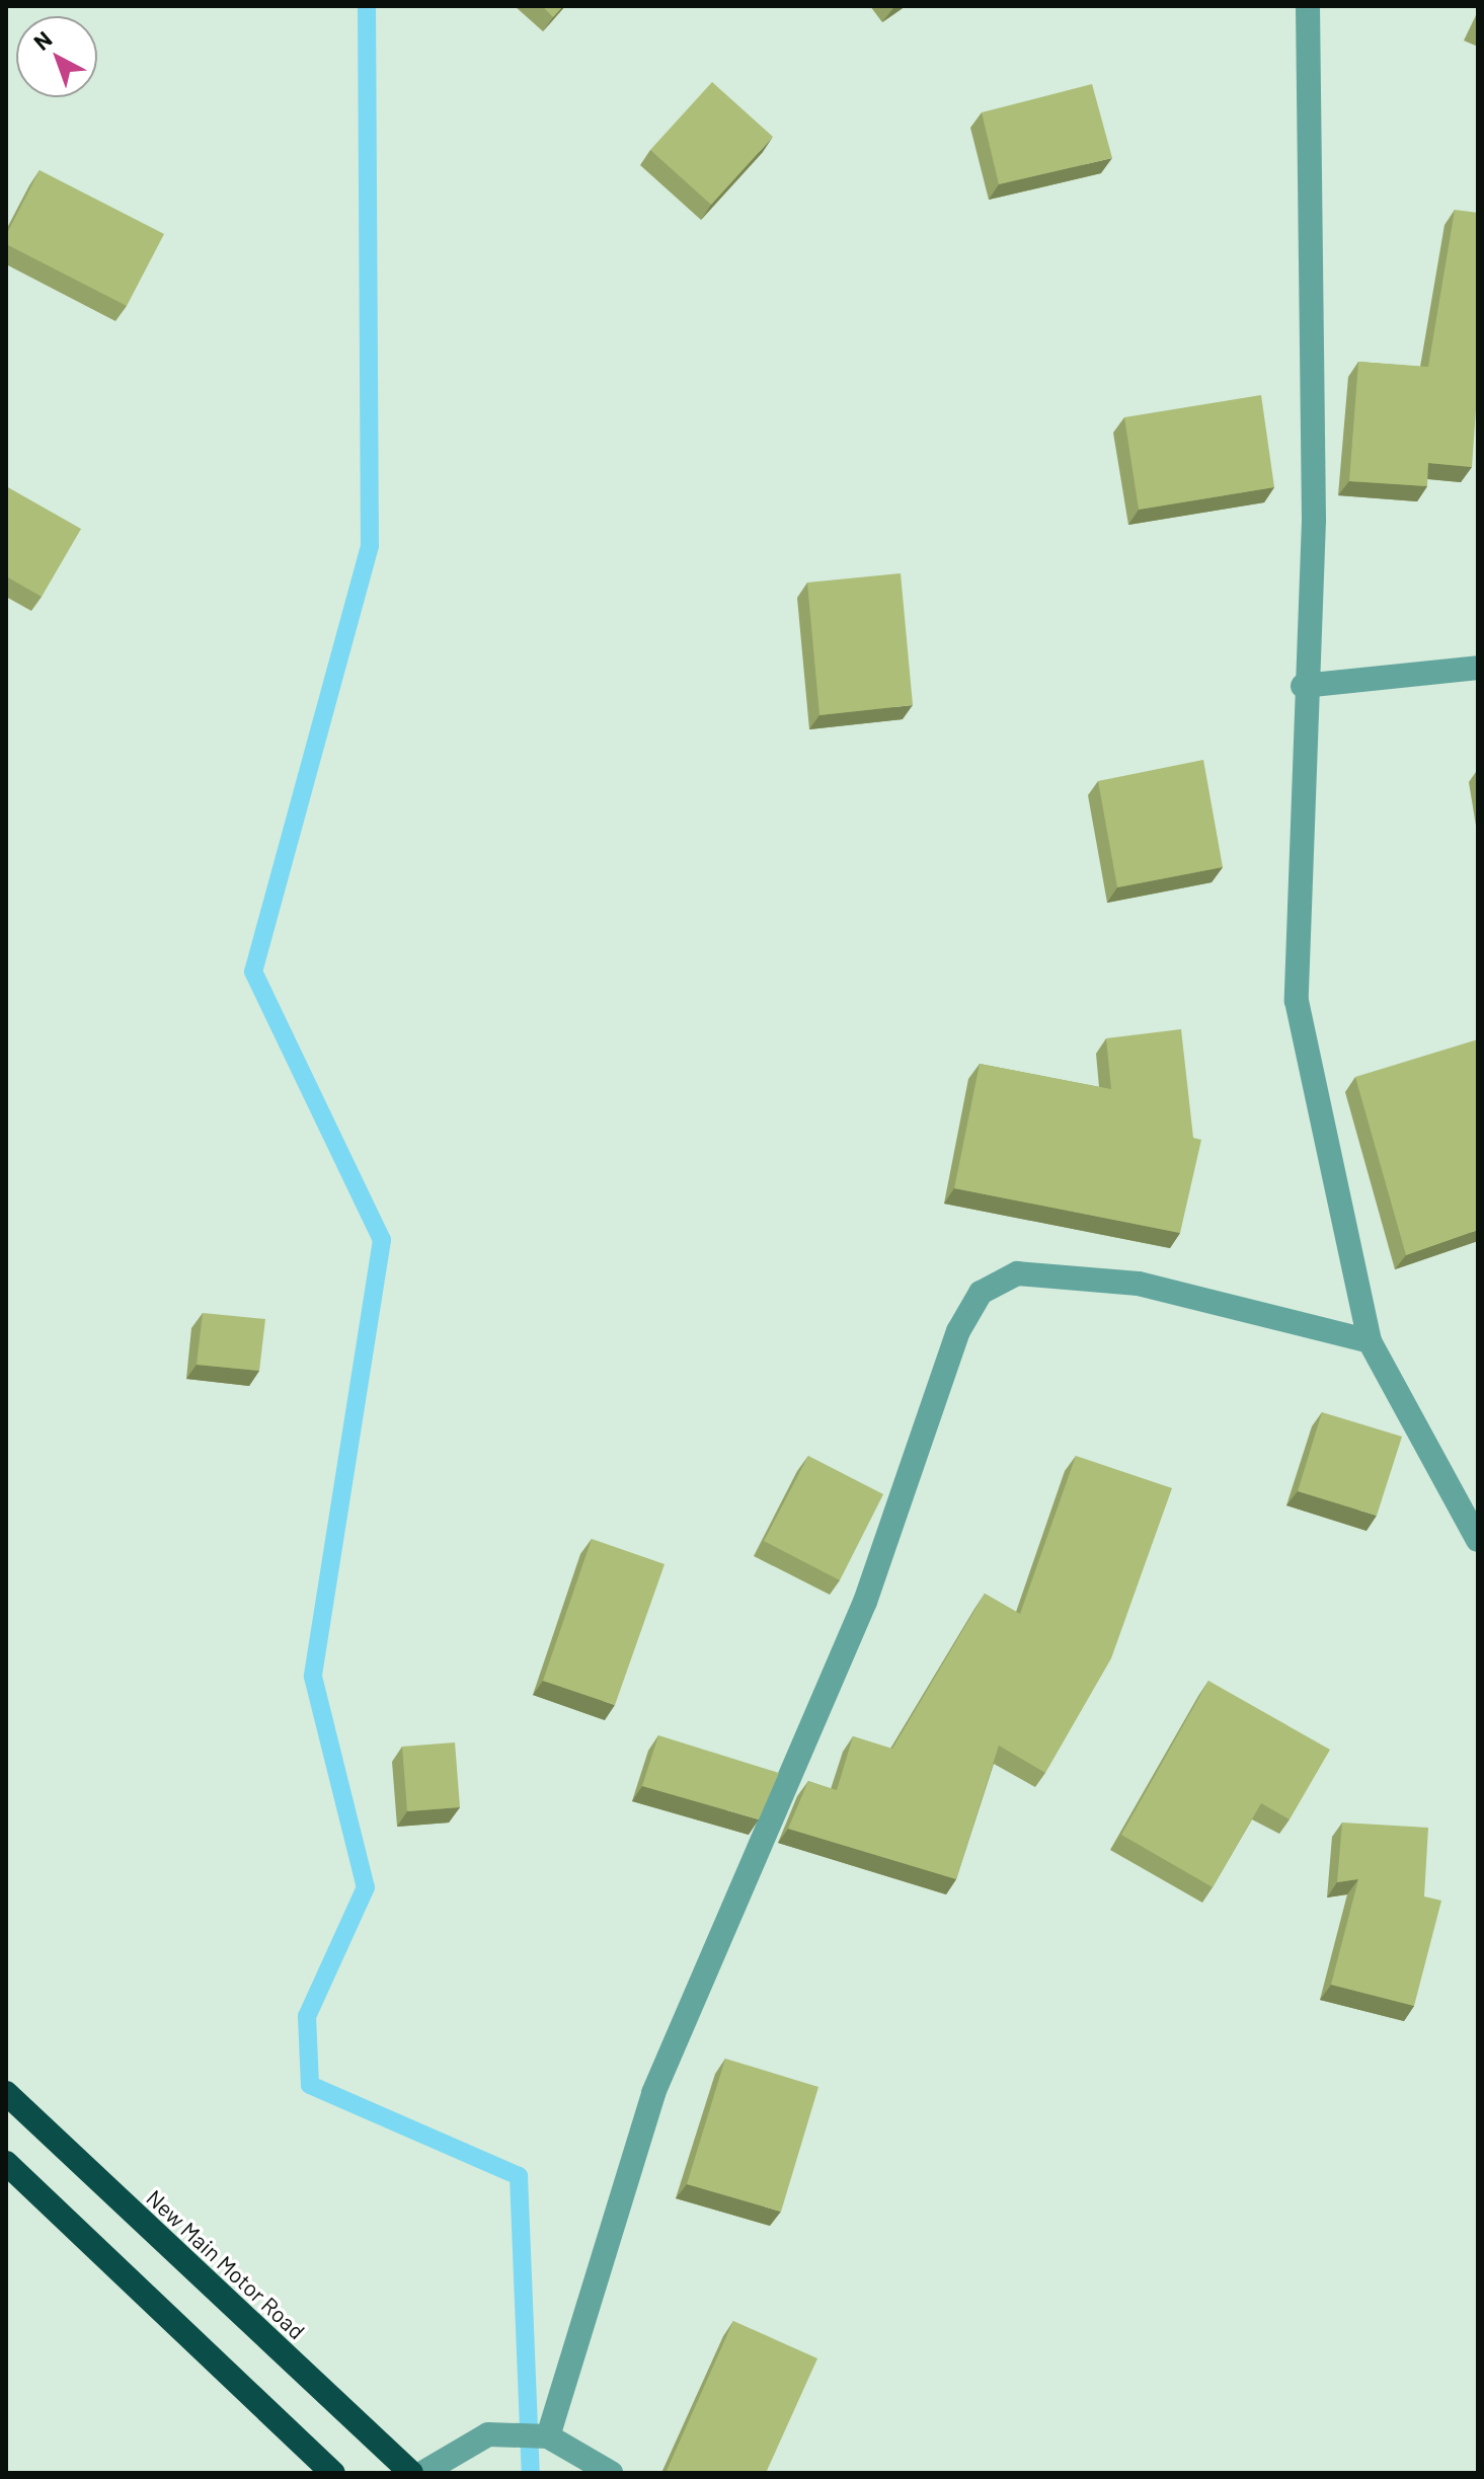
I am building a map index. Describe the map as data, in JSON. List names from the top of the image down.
{
  "streets": {
    "highway": ["New Main Motor Road"]
  },
  "north": "top left"
}
